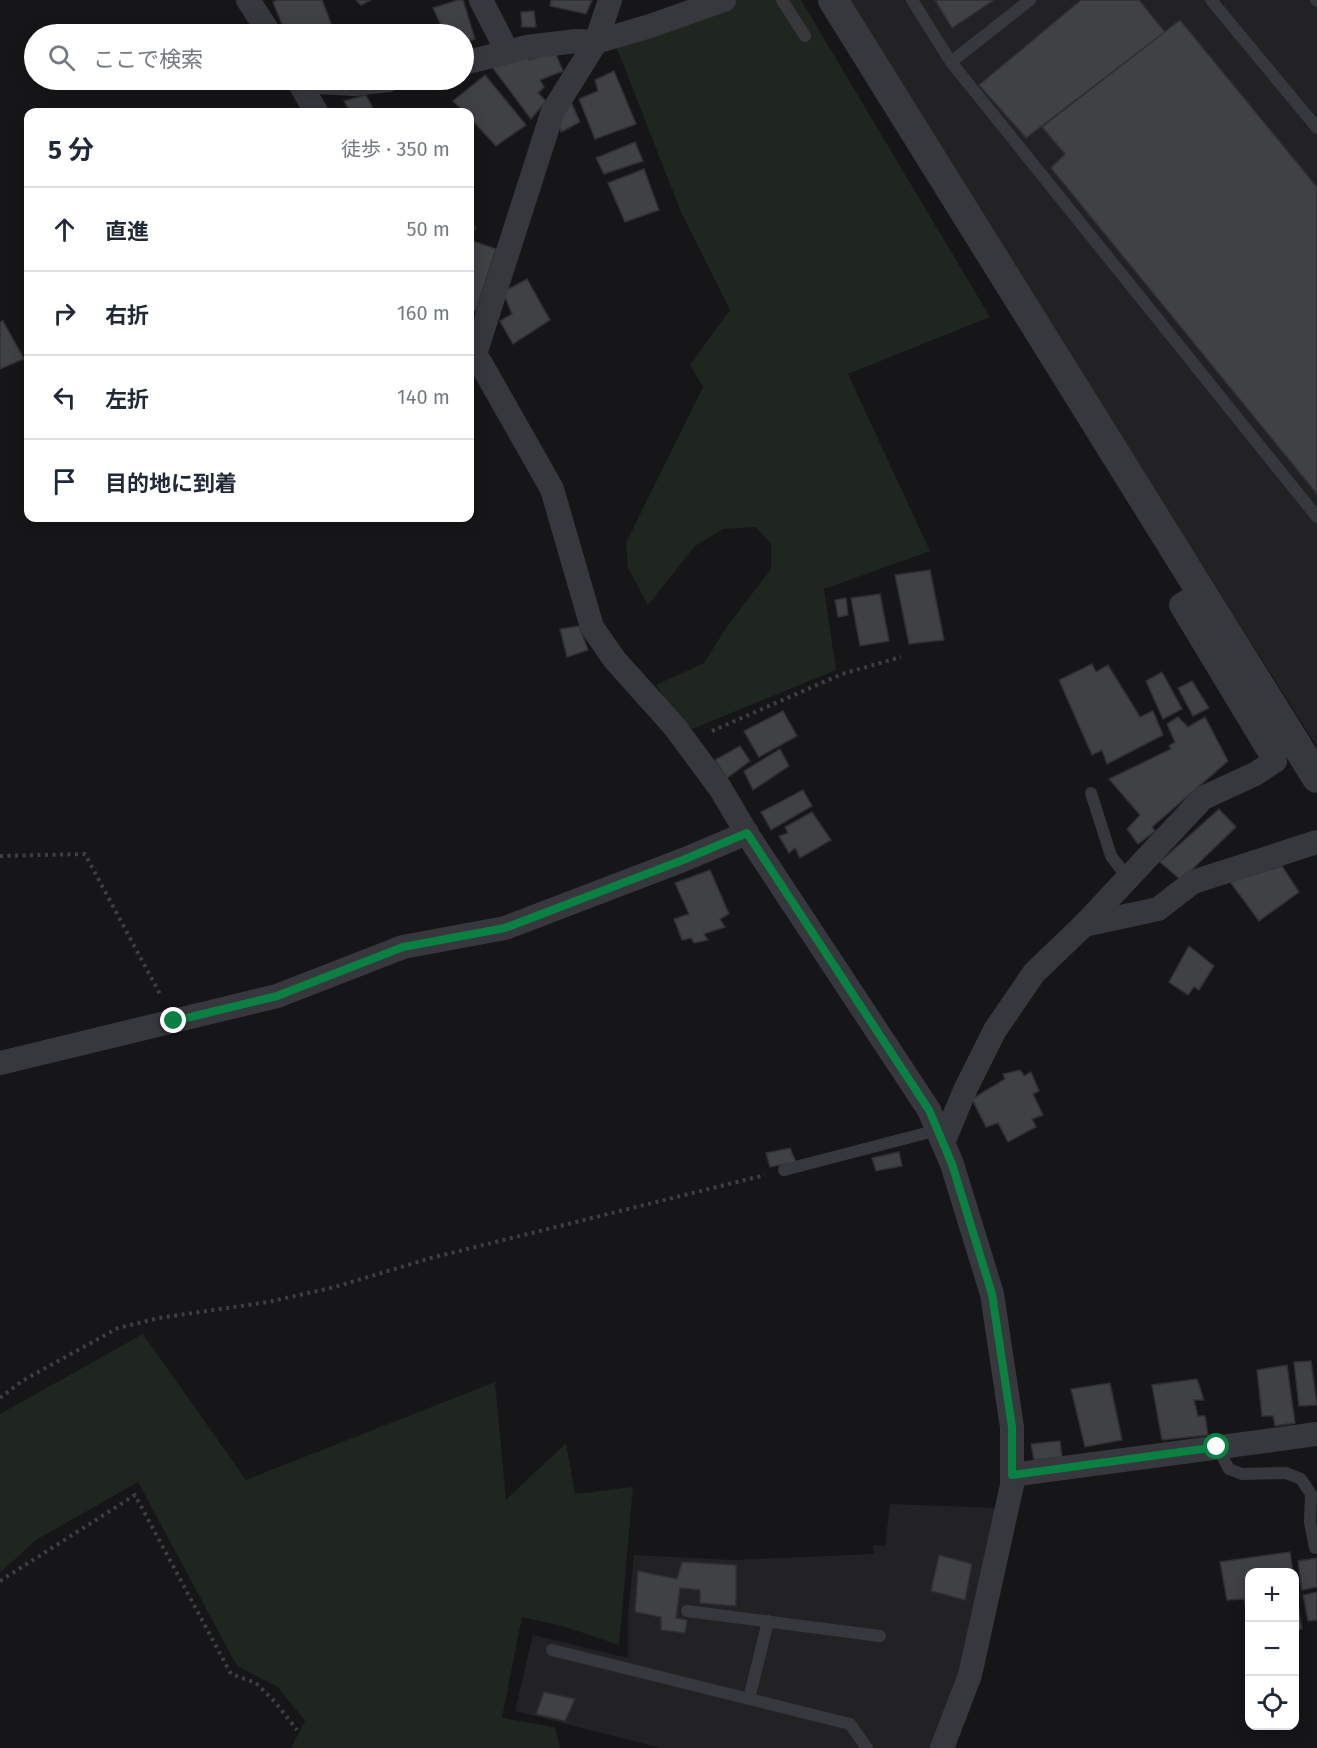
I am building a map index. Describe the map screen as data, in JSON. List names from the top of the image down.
{
  "page": {
    "search": "ここで検索",
    "heading": ["5 分", "徒歩 · 350 m"],
    "list": [
      ["直進", "50 m"],
      ["右折", "160 m"],
      ["左折", "140 m"],
      "目的地に到着"
    ],
    "map_buttons": ["+", "−"]
  }
}
